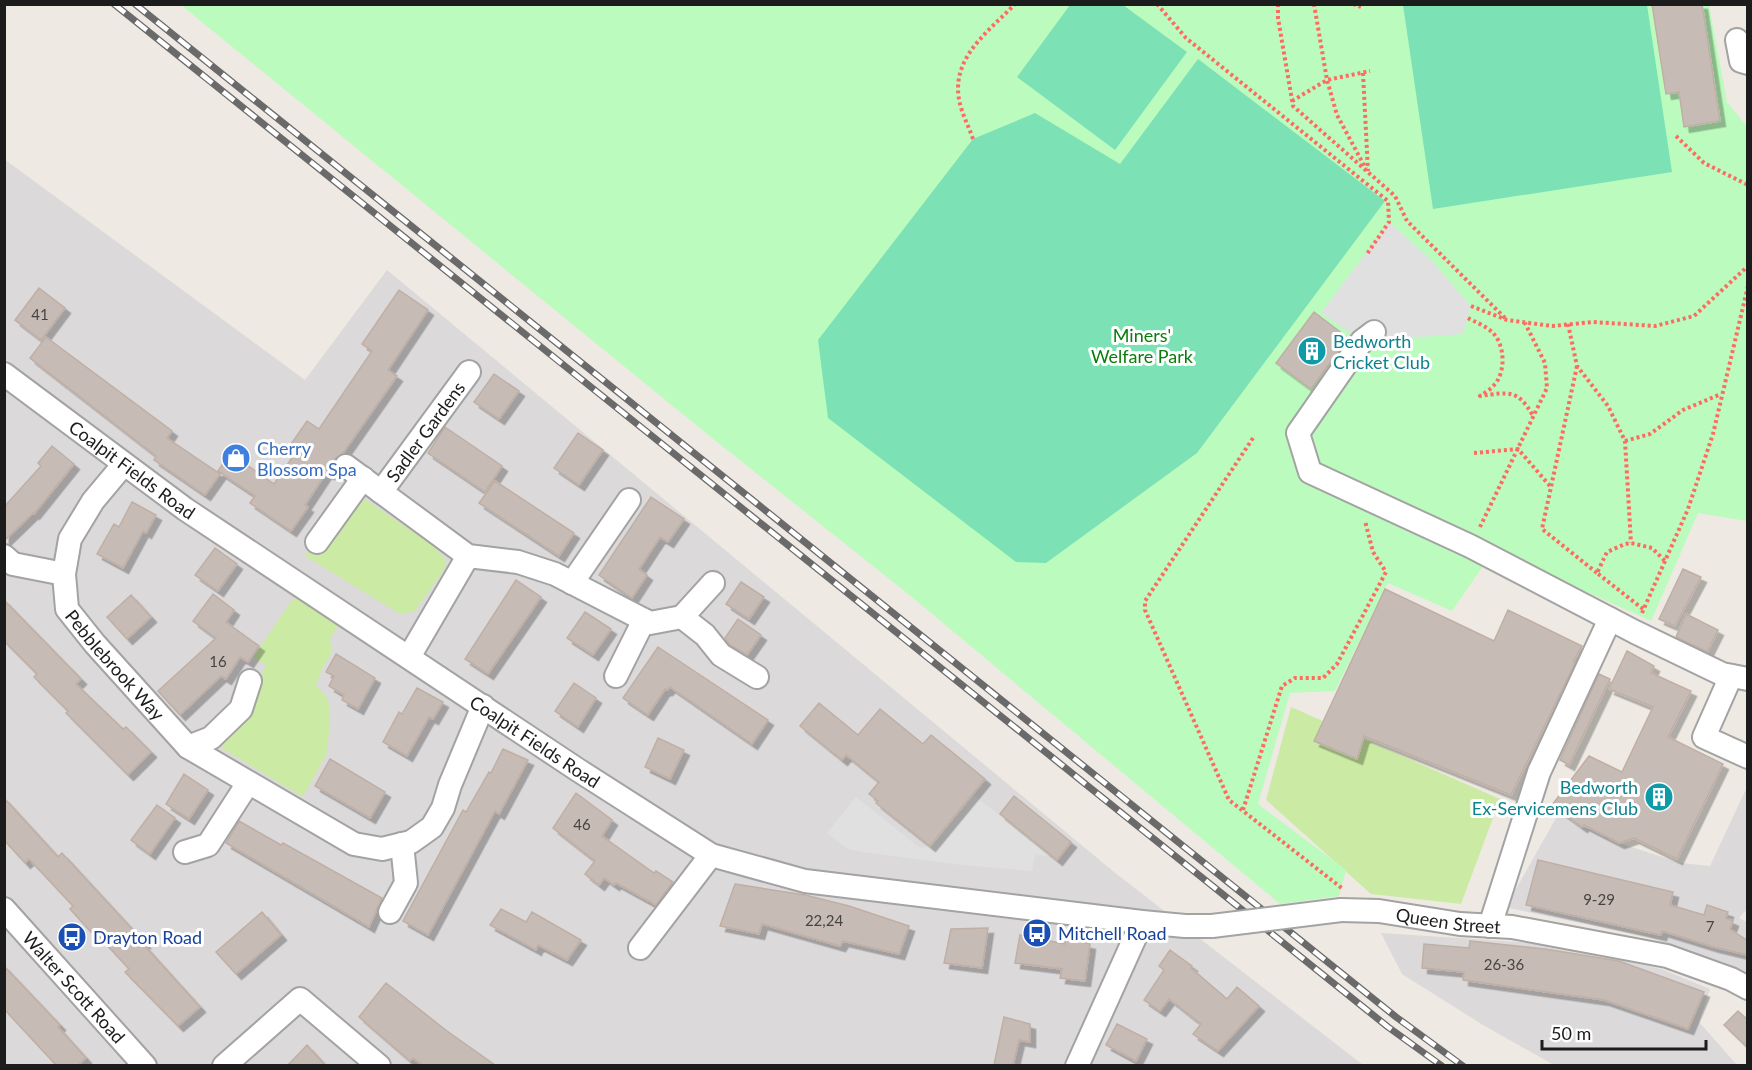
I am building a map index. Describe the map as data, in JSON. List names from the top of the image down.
{
  "streets": {
    "street": [
      "Sadler Gardens",
      "Coalpit Fields Road",
      "Pebblebrook Way",
      "Queen Street",
      "Walter Scott Road"
    ]
  },
  "crossings": [
    ["Coalpit Fields Road", "Pebblebrook Way"],
    ["Coalpit Fields Road", "Queen Street"]
  ],
  "parks": ["Miners' Welfare Park"],
  "places": {
    "building": ["Bedworth Cricket Club", "Bedworth Ex-Servicemens Club"],
    "shop": ["Cherry Blossom Spa"],
    "bus stop": ["Mitchell Road", "Drayton Road"]
  },
  "house_numbers": [
    "41",
    "16",
    "46",
    "9-29",
    "22,24",
    "7",
    "26-36"
  ],
  "scale_bar": "50 m"
}
